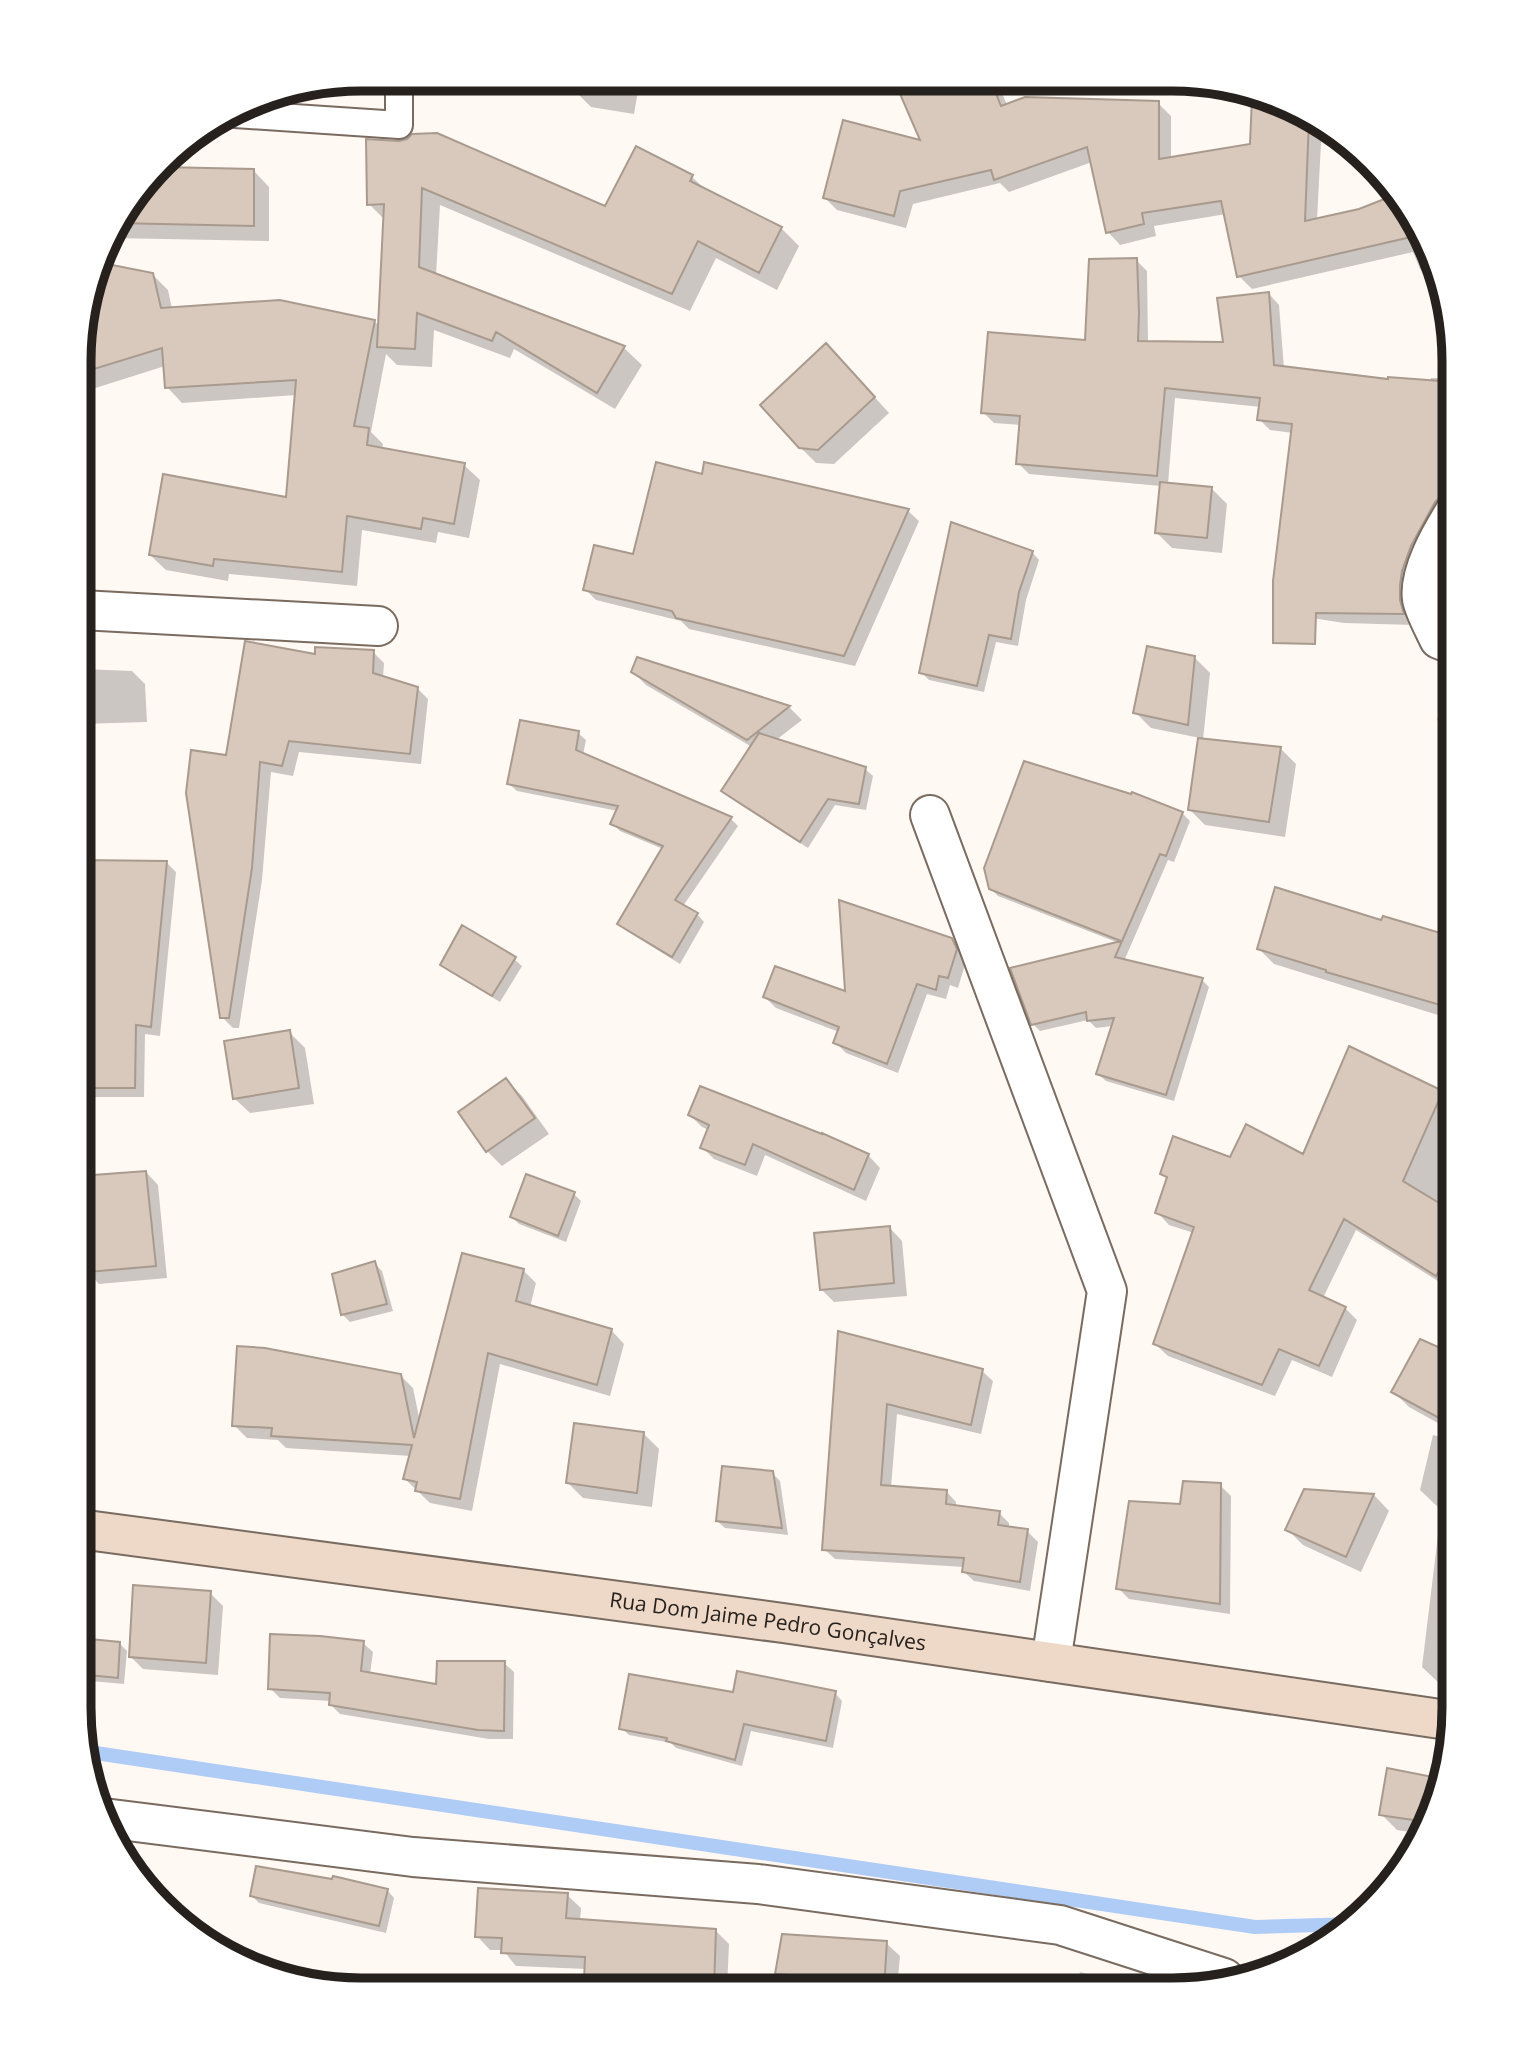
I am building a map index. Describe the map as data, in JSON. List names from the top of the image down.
{
  "streets": {
    "main road": ["Rua Dom Jaime Pedro Gonçalves"]
  }
}
